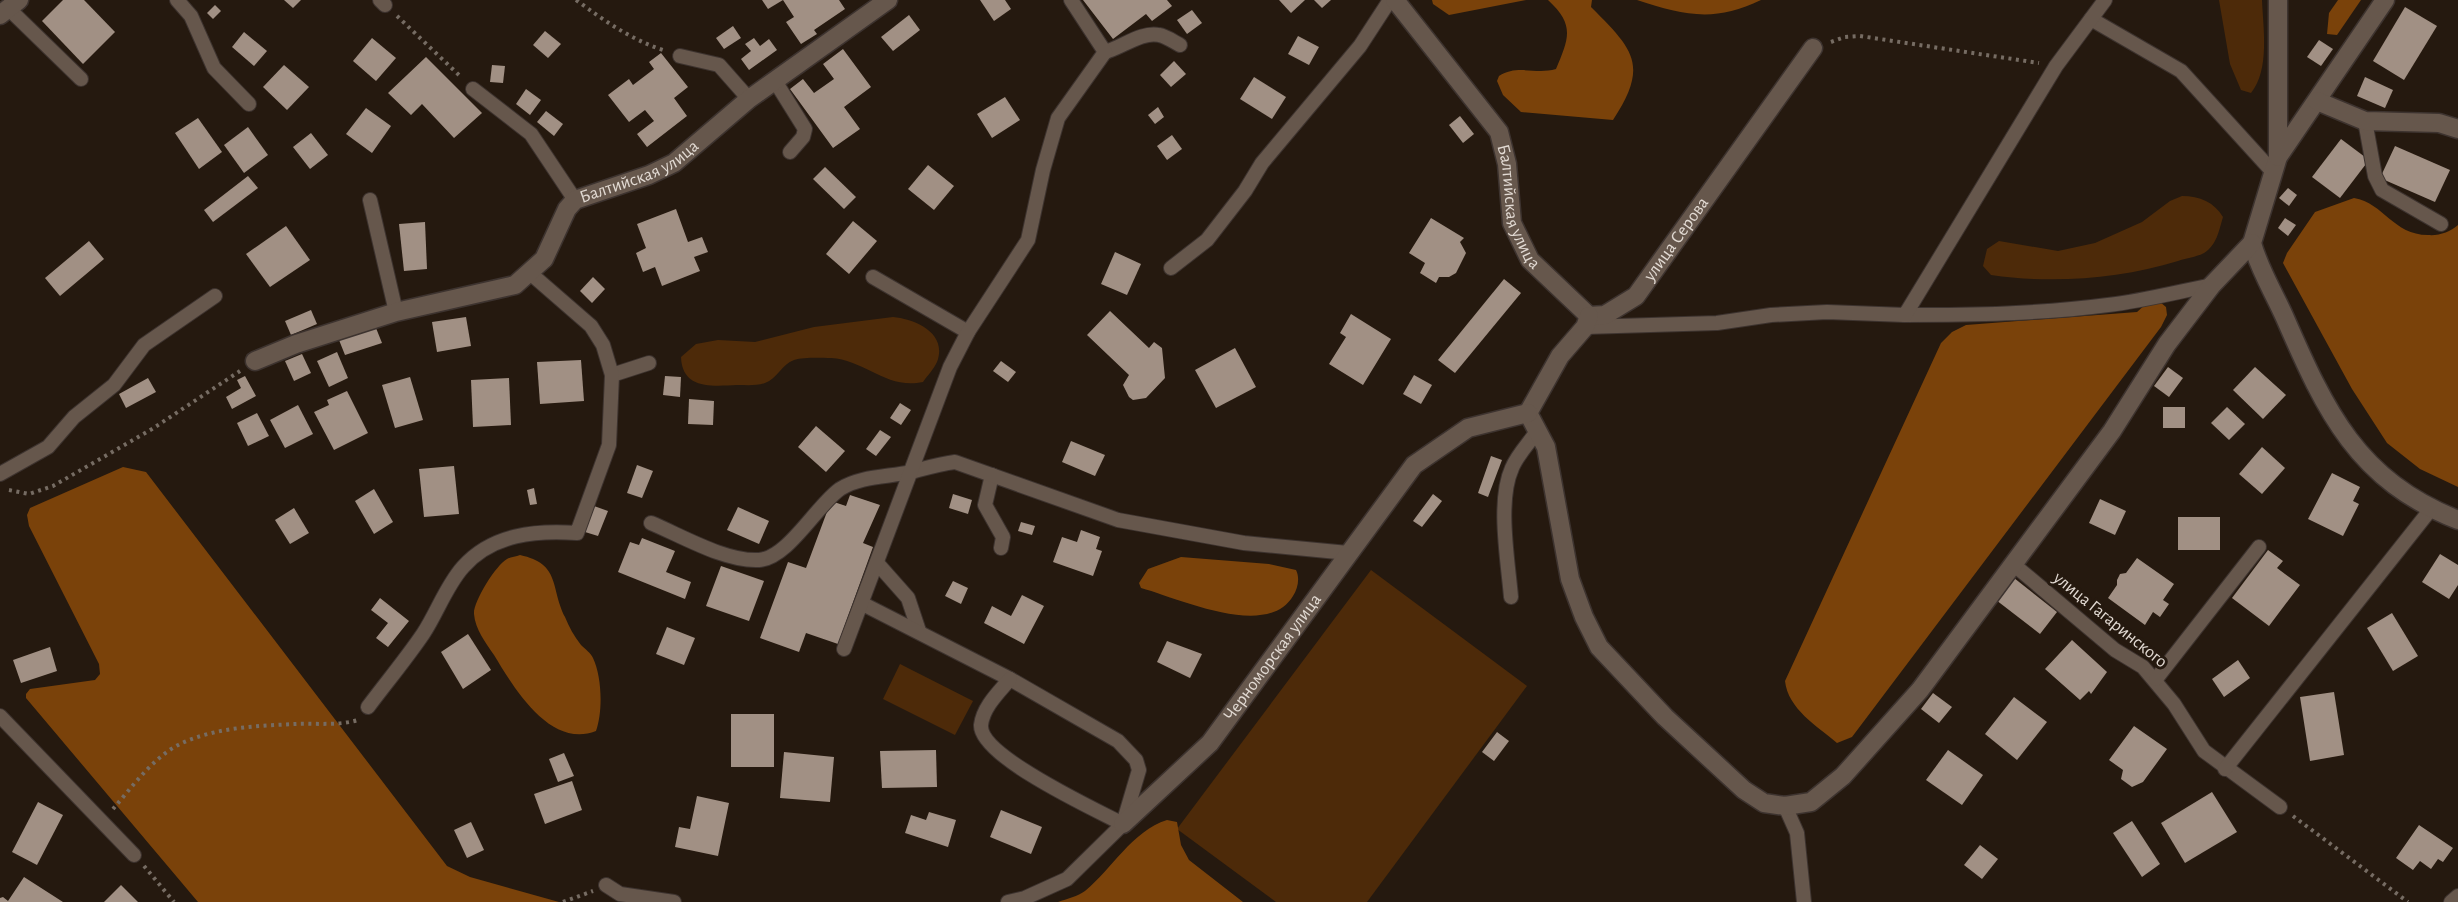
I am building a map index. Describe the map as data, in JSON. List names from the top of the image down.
{
  "streets": {
    "street": ["Балтийская улица", "улица Серова", "Черноморская улица"],
    "lane": ["улица Гагаринского"]
  },
  "crossings": [
    ["Балтийская улица", "улица Серова"]
  ]
}
